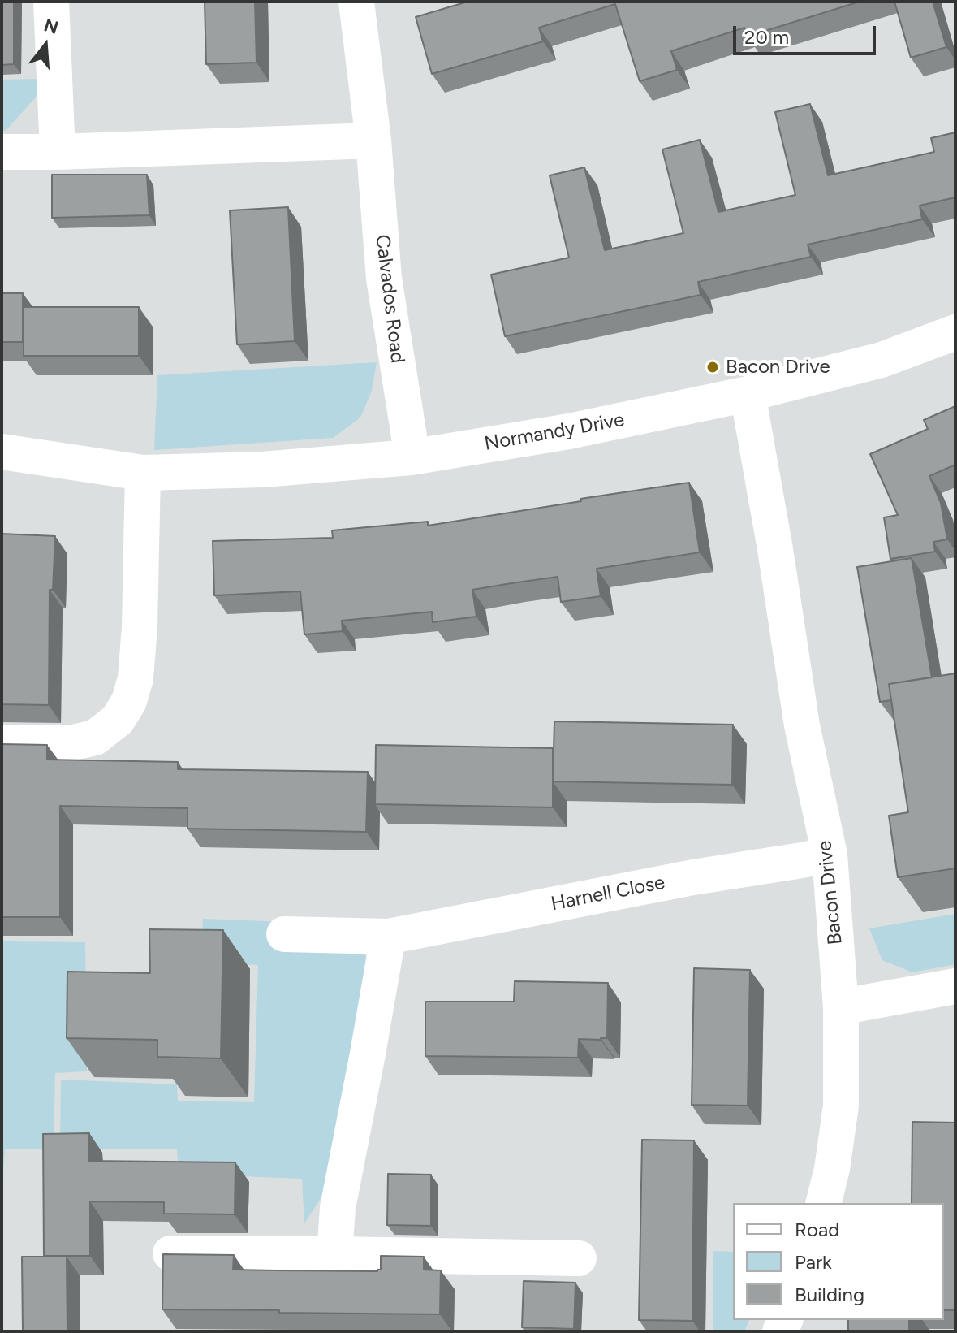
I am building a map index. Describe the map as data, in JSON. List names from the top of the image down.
{
  "streets": {
    "street": [
      "Calvados Road",
      "Normandy Drive",
      "Bacon Drive",
      "Harnell Close"
    ]
  },
  "crossings": [
    ["Calvados Road", "Normandy Drive"],
    ["Normandy Drive", "Bacon Drive"],
    ["Bacon Drive", "Harnell Close"]
  ],
  "places": ["Bacon Drive"],
  "legend": ["Road", "Park", "Building"],
  "scale_bar": "20 m",
  "north": "top"
}
